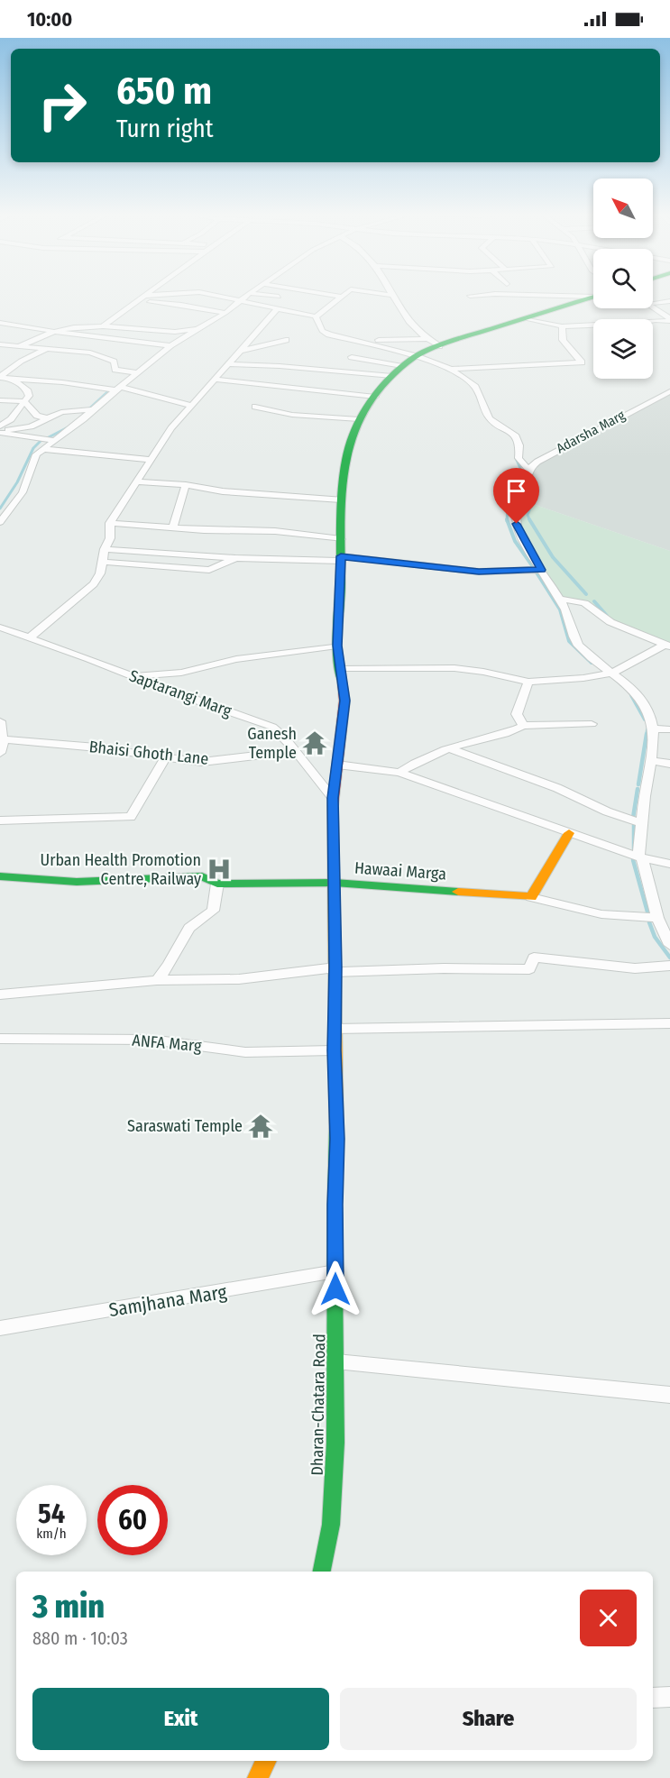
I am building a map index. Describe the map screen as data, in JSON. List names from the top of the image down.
{
  "streets": {
    "main road": ["Hawaai Marga", "Dharan-Chatara Road"],
    "street": [
      "Adarsha Marg",
      "Saptarangi Marg",
      "Bhaisi Ghoth Lane",
      "ANFA Marg",
      "Samjhana Marg"
    ]
  },
  "crossings": [
    ["Saptarangi Marg", "Bhaisi Ghoth Lane"],
    ["Saptarangi Marg", "Dharan-Chatara Road"],
    ["Hawaai Marga", "Dharan-Chatara Road"],
    ["ANFA Marg", "Dharan-Chatara Road"],
    ["Samjhana Marg", "Dharan-Chatara Road"]
  ],
  "places": {
    "temple": ["Ganesh Temple", "Saraswati Temple"],
    "hospital": ["Urban Health Promotion Centre, Railway"]
  },
  "north": "top left",
  "page": {
    "status": "10:00",
    "turn": ["650 m", "Turn right"],
    "speed": "54 km/h",
    "limit": "60",
    "heading": ["3 min", "880 m · 10:03"],
    "buttons": ["Exit", "Share"]
  }
}
